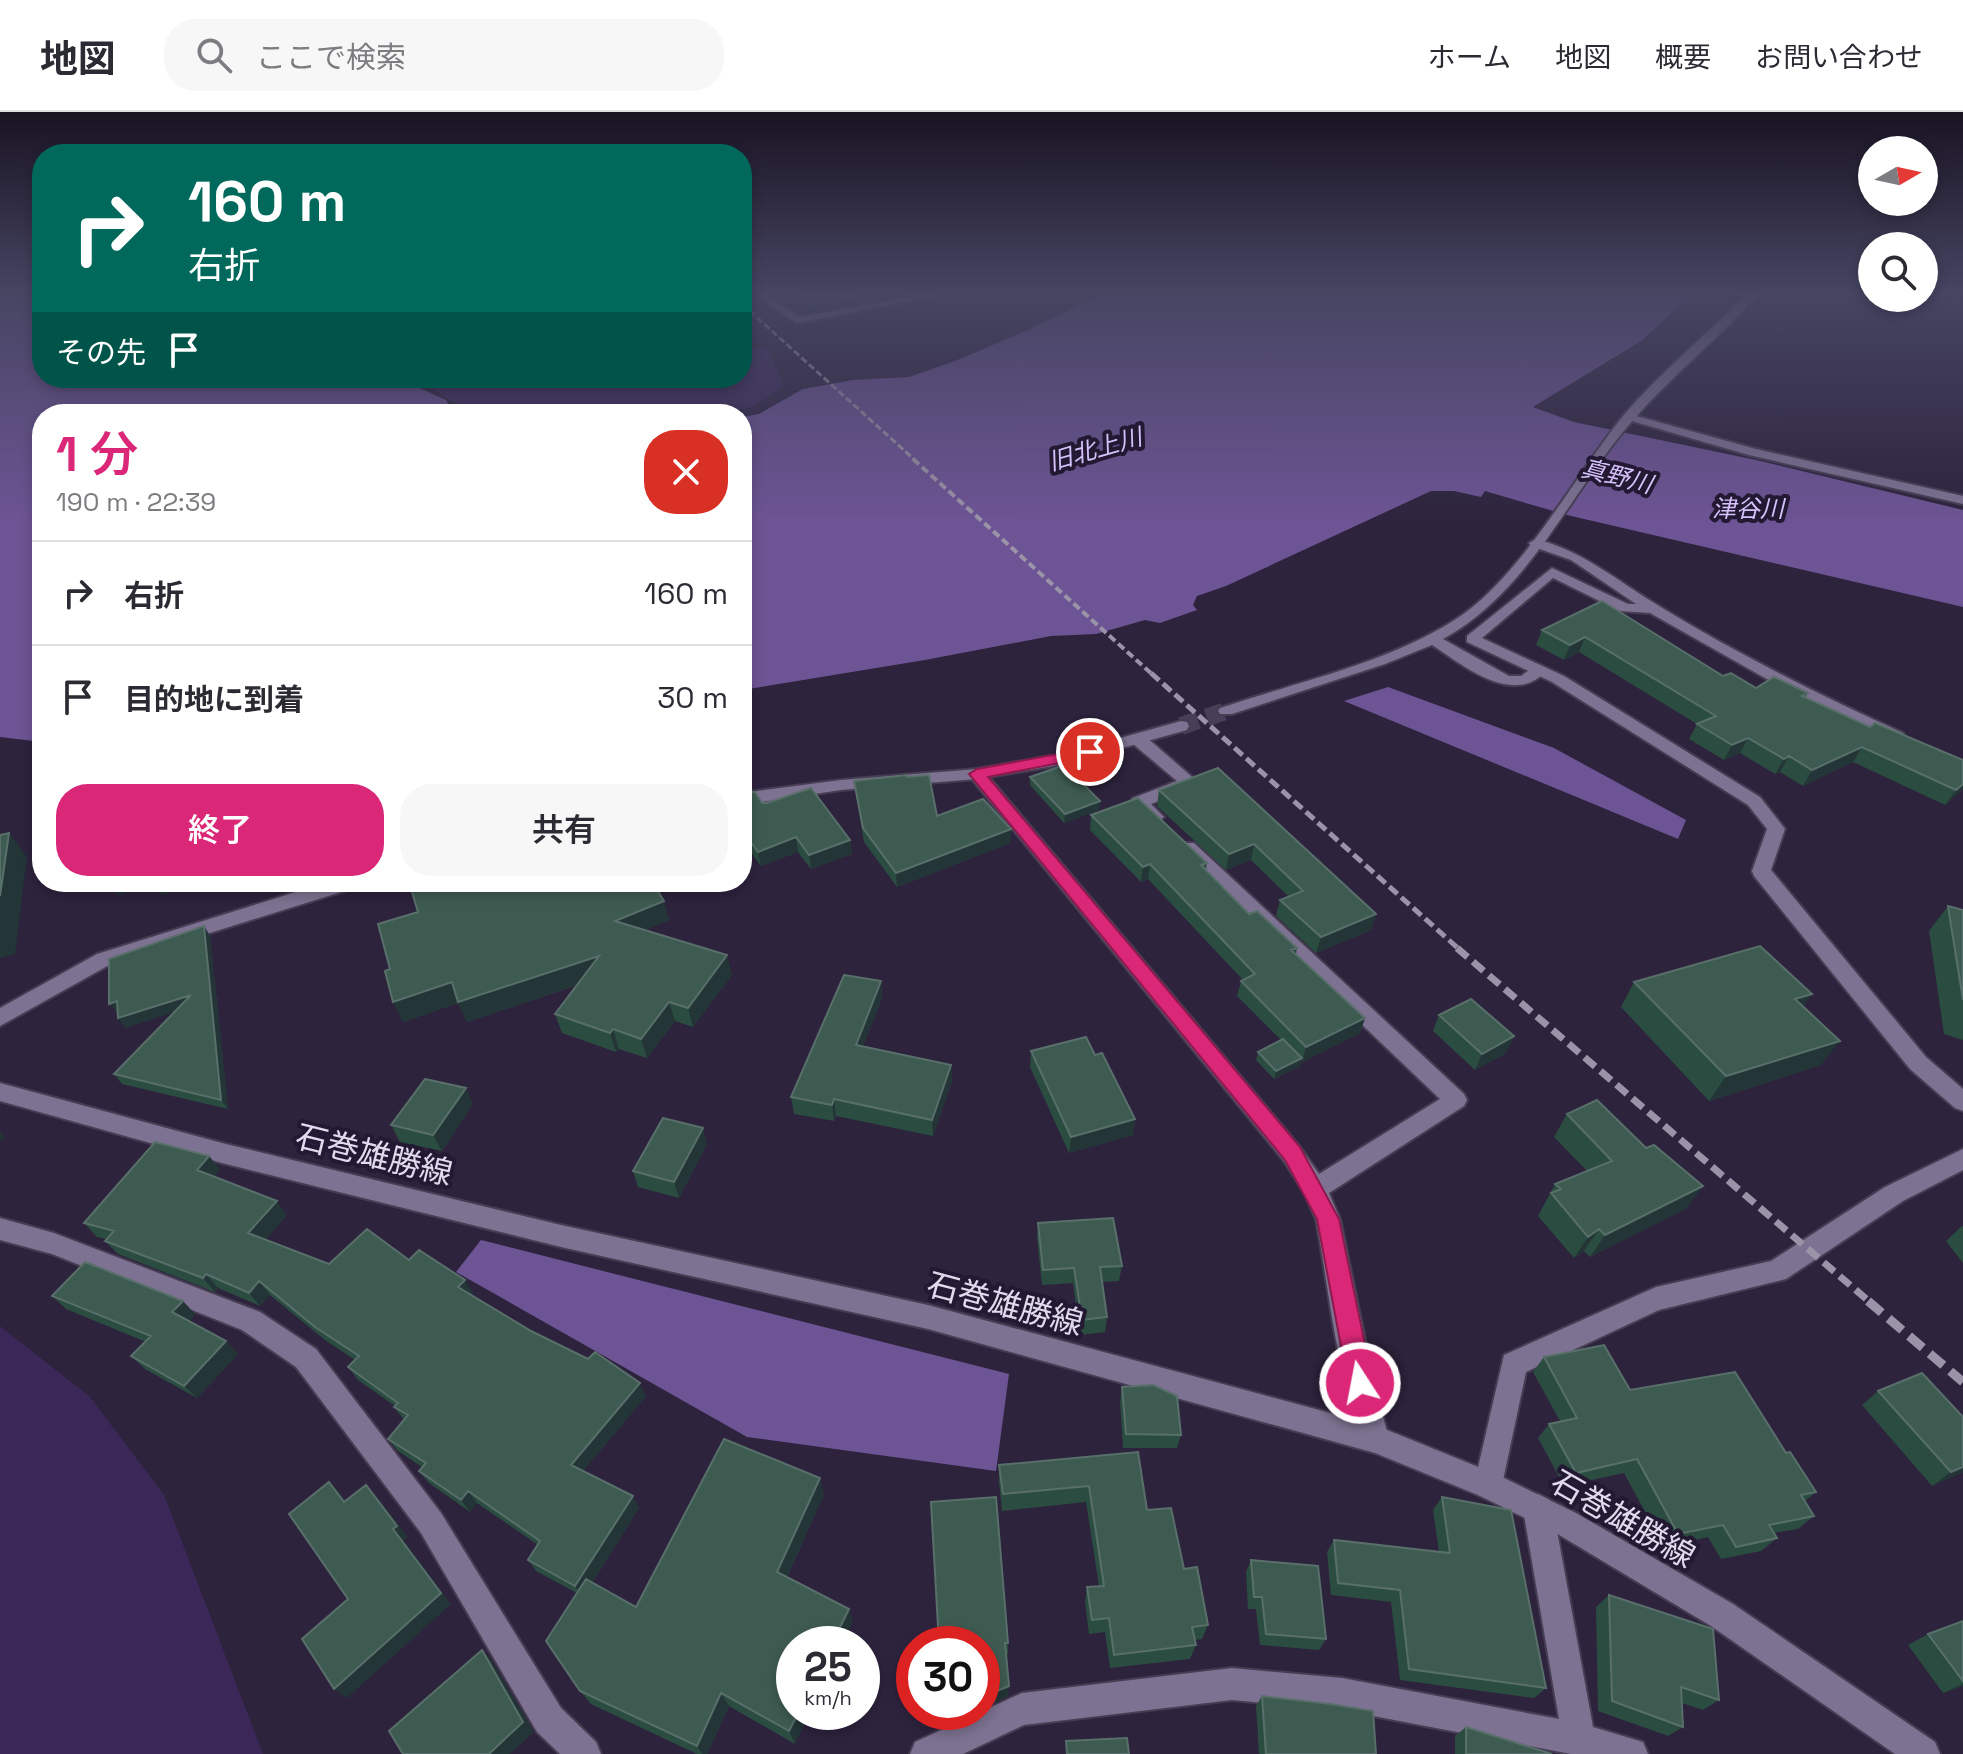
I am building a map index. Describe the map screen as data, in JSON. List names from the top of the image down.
{
  "streets": {
    "street": ["石巻雄勝線"]
  },
  "water": ["旧北上川", "真野川", "津谷川"],
  "north": "right",
  "page": {
    "header": "地図",
    "search": "ここで検索",
    "nav": [
      "ホーム",
      "地図",
      "概要",
      "お問い合わせ"
    ],
    "turn": ["160 m", "右折"],
    "then": "その先",
    "heading": ["1 分", "190 m · 22:39"],
    "list": [
      {
        "name": "右折",
        "value": "160 m"
      },
      {
        "name": "目的地に到着",
        "value": "30 m"
      }
    ],
    "buttons": ["終了", "共有"],
    "speed": "25 km/h",
    "limit": "30"
  }
}
